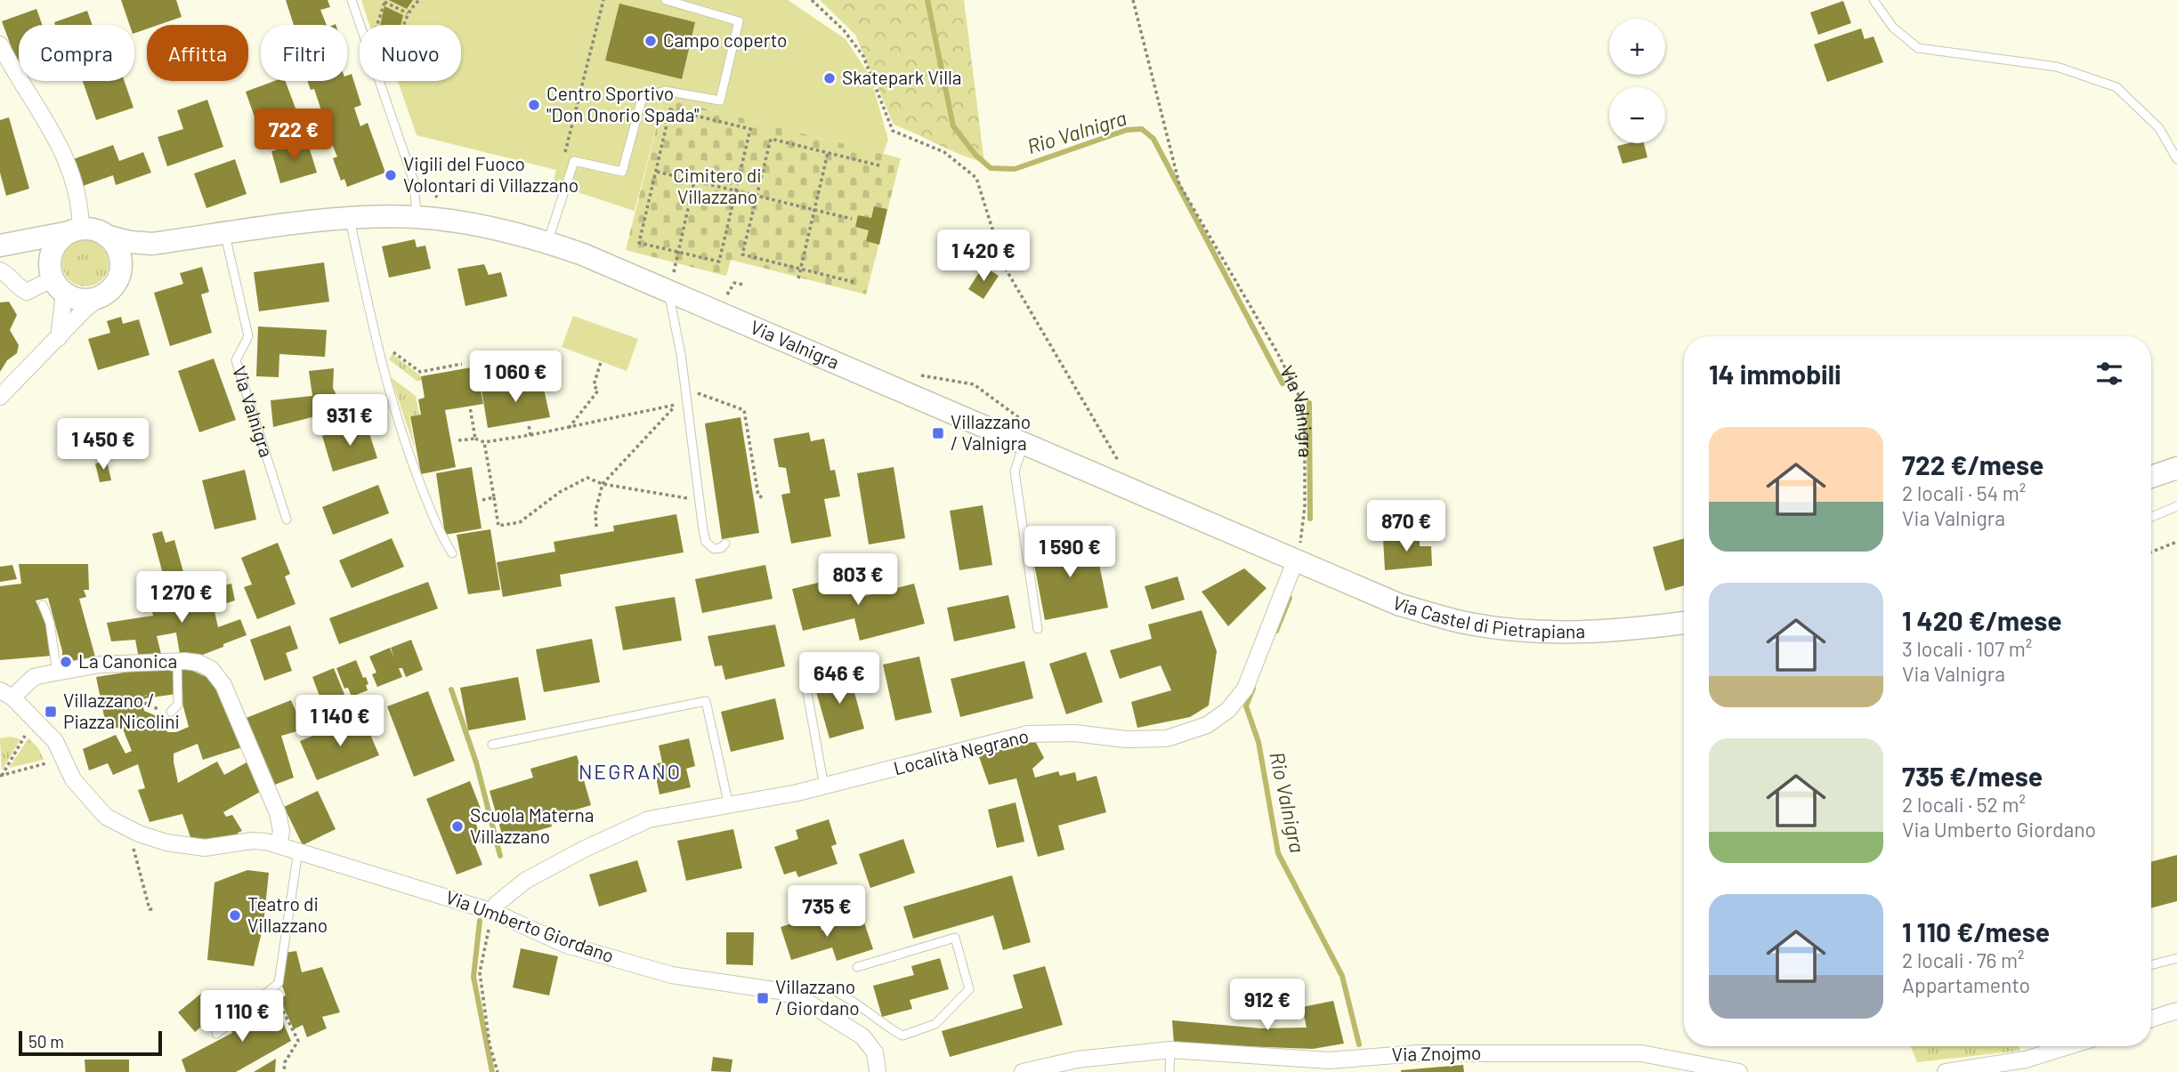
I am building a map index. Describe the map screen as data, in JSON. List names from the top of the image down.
{
  "streets": {
    "main road": ["Via Valnigra", "Via Castel di Pietrapiana"],
    "street": ["Località Negrano", "Via Umberto Giordano", "Via Znojmo"]
  },
  "crossings": [
    ["Via Valnigra", "Via Castel di Pietrapiana"],
    ["Via Valnigra", "Località Negrano"],
    ["Via Castel di Pietrapiana", "Località Negrano"],
    ["Località Negrano", "Via Umberto Giordano"]
  ],
  "districts": ["NEGRANO"],
  "water": ["Rio Valnigra"],
  "parks": ["Cimitero di Villazzano"],
  "places": {
    "other": [
      "Campo coperto",
      "Skatepark Villa",
      "Centro Sportivo \"Don Onorio Spada\"",
      "Vigili del Fuoco Volontari di Villazzano",
      "La Canonica",
      "Scuola Materna Villazzano",
      "Teatro di Villazzano"
    ],
    "transit": ["Villazzano / Valnigra", "Villazzano / Piazza Nicolini", "Villazzano / Giordano"]
  },
  "scale_bar": "50 m",
  "page": {
    "map_buttons": ["+", "−"],
    "chip": [
      "Compra",
      "Affitta",
      "Filtri",
      "Nuovo"
    ],
    "price": [
      "722 €",
      "1 420 €",
      "1 060 €",
      "931 €",
      "1 450 €",
      "870 €",
      "1 590 €",
      "803 €",
      "1 270 €",
      "646 €",
      "1 140 €",
      "735 €",
      "912 €",
      "1 110 €"
    ],
    "heading": "14 immobili",
    "list": [
      {
        "name": "722 €/mese",
        "note": "2 locali · 54 m² · Via Valnigra"
      },
      {
        "name": "1 420 €/mese",
        "note": "3 locali · 107 m² · Via Valnigra"
      },
      {
        "name": "735 €/mese",
        "note": "2 locali · 52 m² · Via Umberto Giordano"
      },
      {
        "name": "1 110 €/mese",
        "note": "2 locali · 76 m² · Appartamento"
      }
    ],
    "scale": "50 m"
  }
}
